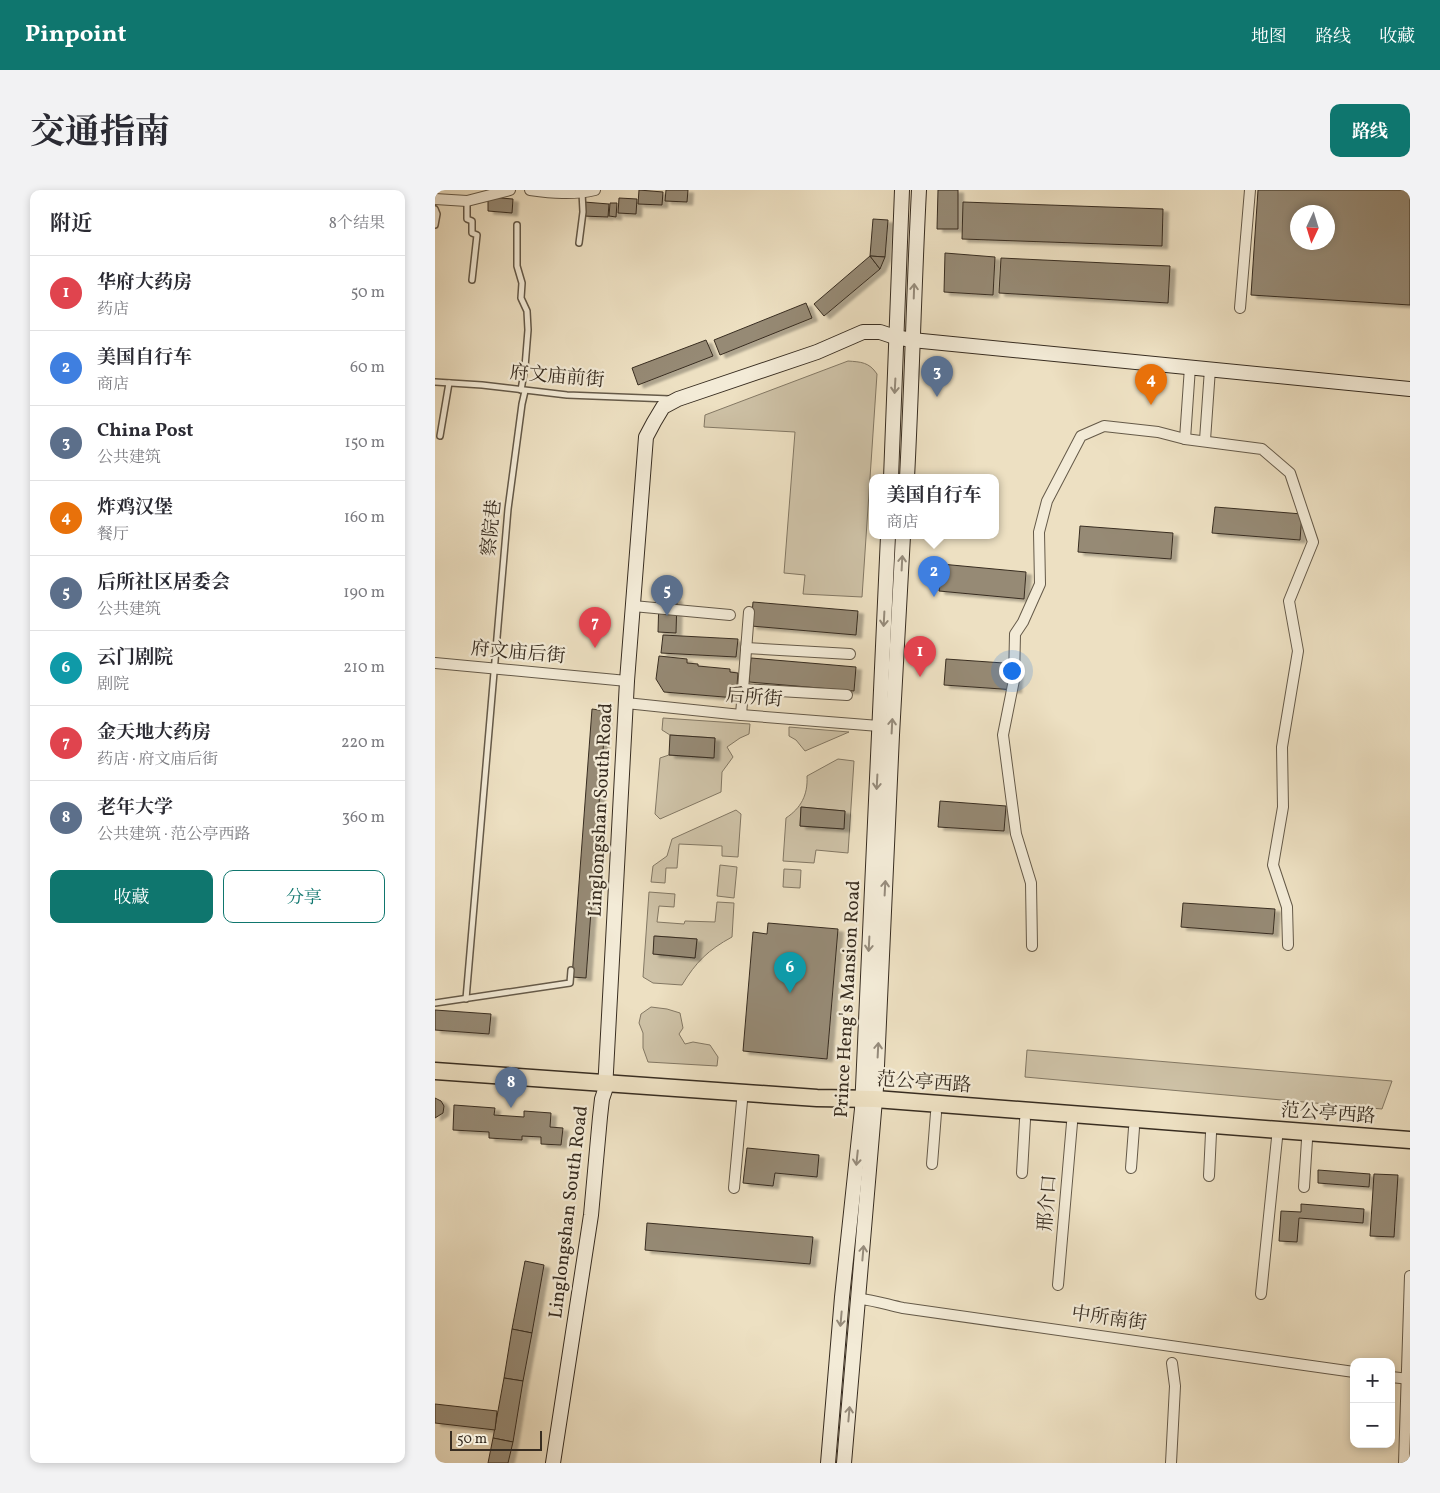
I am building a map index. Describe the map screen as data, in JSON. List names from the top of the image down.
{
  "streets": {
    "main road": ["Linglongshan South Road", "Prince Heng's Mansion Road", "范公亭西路"],
    "street": [
      "府文庙后街",
      "后所街",
      "邢介口",
      "中所南街"
    ],
    "lane": ["府文庙前街", "察院巷"]
  },
  "crossings": [
    ["府文庙前街", "察院巷"],
    ["府文庙前街", "Linglongshan South Road"],
    ["察院巷", "府文庙后街"],
    ["府文庙后街", "Linglongshan South Road"],
    ["后所街", "Linglongshan South Road"],
    ["后所街", "Prince Heng's Mansion Road"],
    ["Linglongshan South Road", "范公亭西路"],
    ["Prince Heng's Mansion Road", "范公亭西路"],
    ["Prince Heng's Mansion Road", "中所南街"],
    ["范公亭西路", "邢介口"]
  ],
  "scale_bar": "50 m",
  "north": "bottom",
  "page": {
    "header": "Pinpoint",
    "nav": ["地图", "路线", "收藏"],
    "title": "交通指南",
    "buttons": [
      "路线",
      ["收藏", "分享"]
    ],
    "heading": ["附近", "8个结果"],
    "list": [
      {
        "mark": "1",
        "name": "华府大药房",
        "note": "药店",
        "value": "50 m"
      },
      {
        "mark": "2",
        "name": "美国自行车",
        "note": "商店",
        "value": "60 m"
      },
      {
        "mark": "3",
        "name": "China Post",
        "note": "公共建筑",
        "value": "150 m"
      },
      {
        "mark": "4",
        "name": "炸鸡汉堡",
        "note": "餐厅",
        "value": "160 m"
      },
      {
        "mark": "5",
        "name": "后所社区居委会",
        "note": "公共建筑",
        "value": "190 m"
      },
      {
        "mark": "6",
        "name": "云门剧院",
        "note": "剧院",
        "value": "210 m"
      },
      {
        "mark": "7",
        "name": "金天地大药房",
        "note": "药店 · 府文庙后街",
        "value": "220 m"
      },
      {
        "mark": "8",
        "name": "老年大学",
        "note": "公共建筑 · 范公亭西路",
        "value": "360 m"
      }
    ],
    "pins": [
      "3",
      "4",
      "2",
      "5",
      "7",
      "1",
      "6",
      "8"
    ],
    "popup": ["美国自行车", "商店"],
    "map_buttons": ["+", "−"],
    "scale": "50 m"
  }
}
